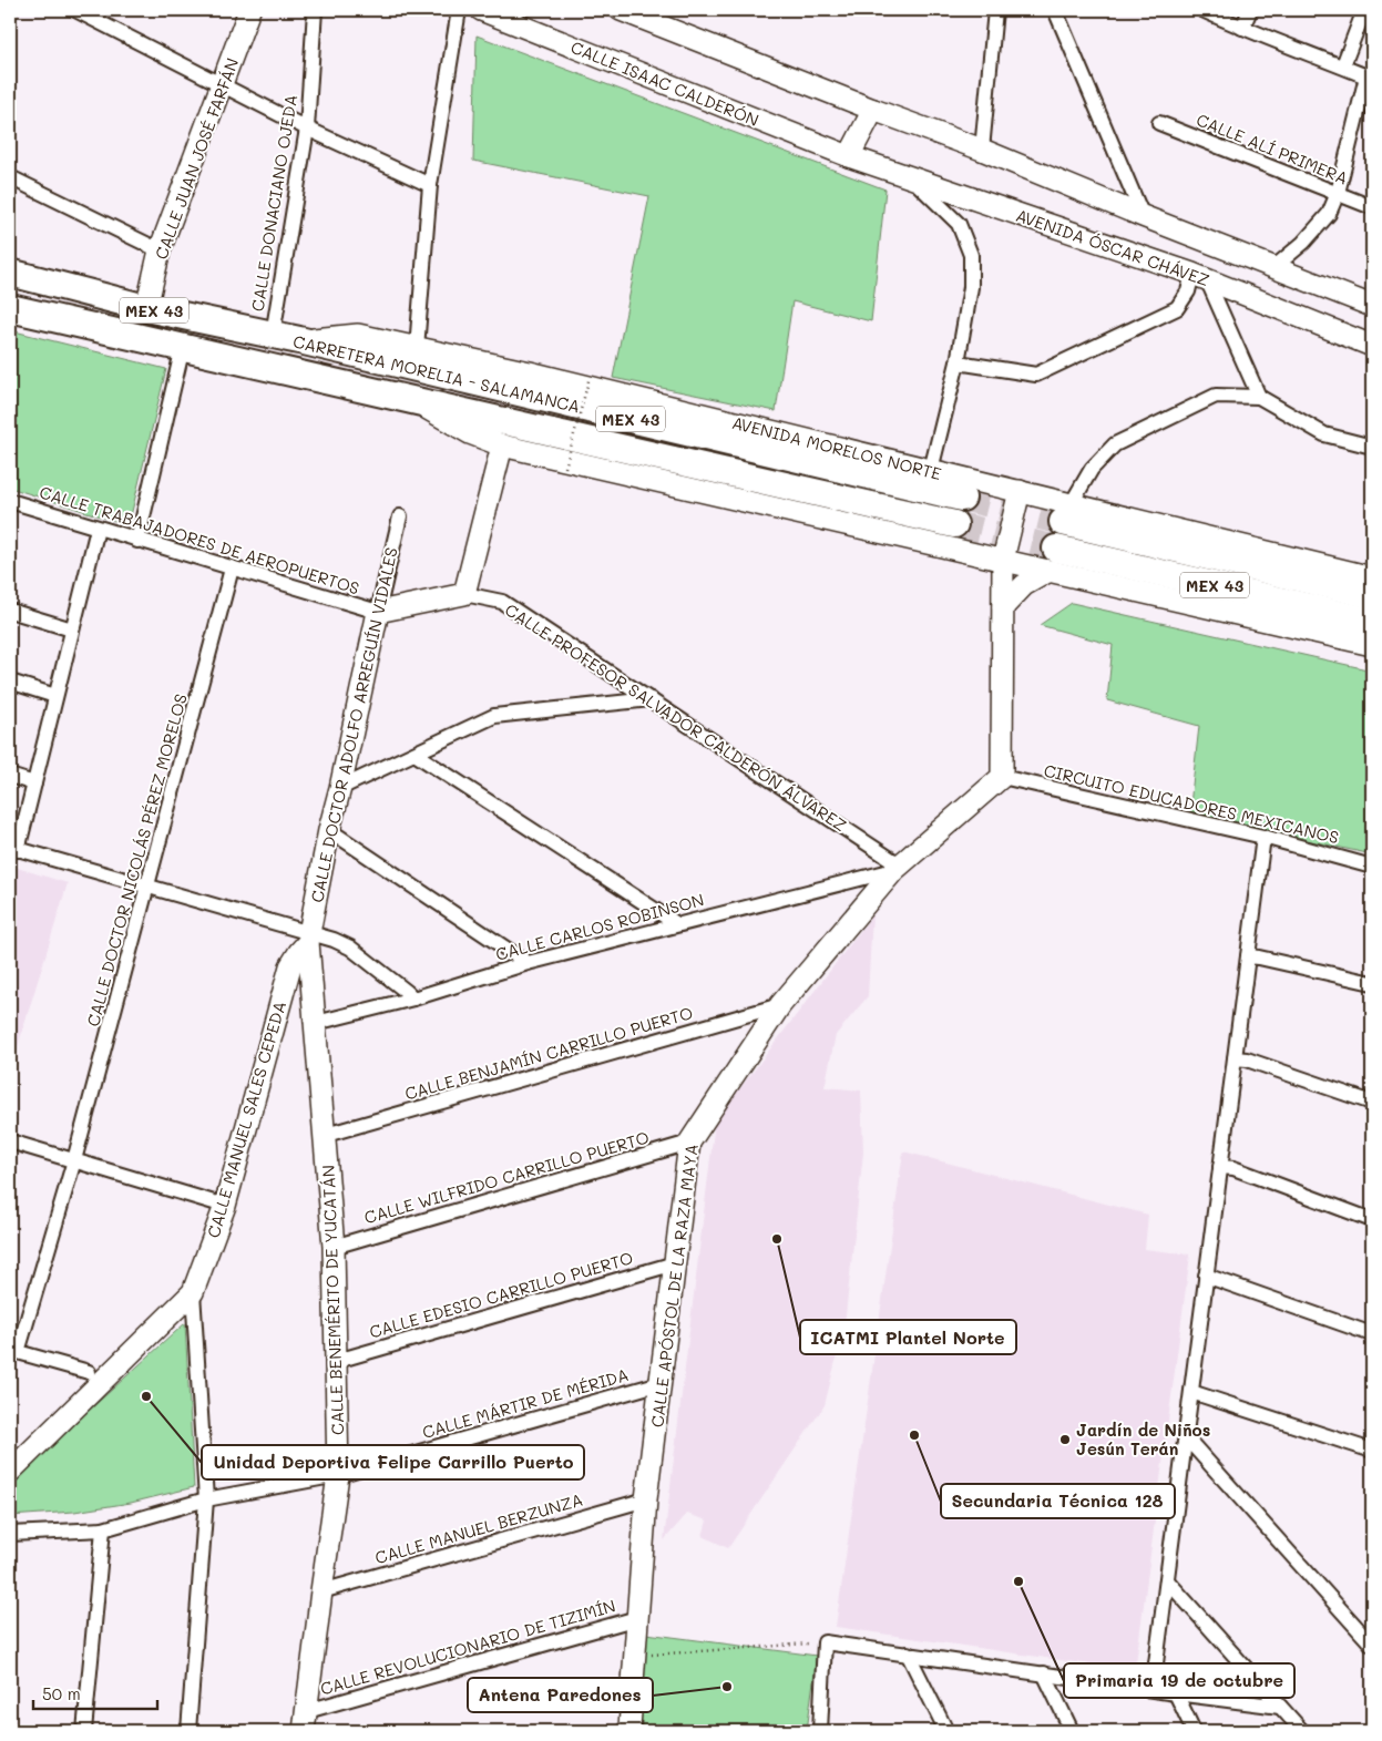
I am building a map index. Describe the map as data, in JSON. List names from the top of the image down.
{
  "streets": {
    "highway": ["MEX 43", "CARRETERA MORELIA - SALAMANCA"],
    "street": [
      "CALLE ISAAC CALDERÓN",
      "CALLE ALÍ PRIMERA",
      "CALLE JUAN JOSÉ FARFÁN",
      "CALLE DONACIANO OJEDA",
      "AVENIDA ÓSCAR CHÁVEZ",
      "AVENIDA MORELOS NORTE",
      "CALLE TRABAJADORES DE AEROPUERTOS",
      "CALLE PROFESOR SALVADOR CALDERÓN ÁLVAREZ",
      "CALLE DOCTOR ADOLFO ARREGUÍN VIDALES",
      "CIRCUITO EDUCADORES MEXICANOS",
      "CALLE DOCTOR NICOLÁS PÉREZ MORELOS",
      "CALLE CARLOS ROBINSON",
      "CALLE BENJAMÍN CARRILLO PUERTO",
      "CALLE MANUEL SALES CEPEDA",
      "CALLE WILFRIDO CARRILLO PUERTO",
      "CALLE APÓSTOL DE LA RAZA MAYA",
      "CALLE EDESIO CARRILLO PUERTO",
      "CALLE BENEMÉRITO DE YUCATÁN",
      "CALLE MÁRTIR DE MÉRIDA",
      "CALLE MANUEL BERZUNZA",
      "CALLE REVOLUCIONARIO DE TIZIMÍN"
    ]
  },
  "crossings": [
    ["CALLE ISAAC CALDERÓN", "AVENIDA ÓSCAR CHÁVEZ"],
    ["CALLE JUAN JOSÉ FARFÁN", "CARRETERA MORELIA - SALAMANCA"],
    ["CALLE DONACIANO OJEDA", "CARRETERA MORELIA - SALAMANCA"],
    ["MEX 43", "AVENIDA MORELOS NORTE"],
    ["CARRETERA MORELIA - SALAMANCA", "AVENIDA MORELOS NORTE"],
    ["CALLE TRABAJADORES DE AEROPUERTOS", "CALLE PROFESOR SALVADOR CALDERÓN ÁLVAREZ"],
    ["CALLE TRABAJADORES DE AEROPUERTOS", "CALLE DOCTOR ADOLFO ARREGUÍN VIDALES"],
    ["CALLE TRABAJADORES DE AEROPUERTOS", "CALLE DOCTOR NICOLÁS PÉREZ MORELOS"],
    ["CALLE PROFESOR SALVADOR CALDERÓN ÁLVAREZ", "CALLE DOCTOR ADOLFO ARREGUÍN VIDALES"],
    ["CALLE PROFESOR SALVADOR CALDERÓN ÁLVAREZ", "CALLE CARLOS ROBINSON"],
    ["CALLE PROFESOR SALVADOR CALDERÓN ÁLVAREZ", "CALLE APÓSTOL DE LA RAZA MAYA"],
    ["CALLE DOCTOR ADOLFO ARREGUÍN VIDALES", "CALLE MANUEL SALES CEPEDA"],
    ["CALLE DOCTOR ADOLFO ARREGUÍN VIDALES", "CALLE BENEMÉRITO DE YUCATÁN"],
    ["CIRCUITO EDUCADORES MEXICANOS", "CALLE APÓSTOL DE LA RAZA MAYA"],
    ["CALLE CARLOS ROBINSON", "CALLE APÓSTOL DE LA RAZA MAYA"],
    ["CALLE CARLOS ROBINSON", "CALLE BENEMÉRITO DE YUCATÁN"],
    ["CALLE BENJAMÍN CARRILLO PUERTO", "CALLE APÓSTOL DE LA RAZA MAYA"],
    ["CALLE BENJAMÍN CARRILLO PUERTO", "CALLE BENEMÉRITO DE YUCATÁN"],
    ["CALLE MANUEL SALES CEPEDA", "CALLE BENEMÉRITO DE YUCATÁN"],
    ["CALLE MANUEL SALES CEPEDA", "CALLE MÁRTIR DE MÉRIDA"],
    ["CALLE WILFRIDO CARRILLO PUERTO", "CALLE APÓSTOL DE LA RAZA MAYA"],
    ["CALLE WILFRIDO CARRILLO PUERTO", "CALLE BENEMÉRITO DE YUCATÁN"],
    ["CALLE APÓSTOL DE LA RAZA MAYA", "CALLE EDESIO CARRILLO PUERTO"],
    ["CALLE APÓSTOL DE LA RAZA MAYA", "CALLE MÁRTIR DE MÉRIDA"],
    ["CALLE APÓSTOL DE LA RAZA MAYA", "CALLE MANUEL BERZUNZA"],
    ["CALLE APÓSTOL DE LA RAZA MAYA", "CALLE REVOLUCIONARIO DE TIZIMÍN"],
    ["CALLE EDESIO CARRILLO PUERTO", "CALLE BENEMÉRITO DE YUCATÁN"],
    ["CALLE BENEMÉRITO DE YUCATÁN", "CALLE MÁRTIR DE MÉRIDA"],
    ["CALLE BENEMÉRITO DE YUCATÁN", "CALLE MANUEL BERZUNZA"],
    ["CALLE BENEMÉRITO DE YUCATÁN", "CALLE REVOLUCIONARIO DE TIZIMÍN"]
  ],
  "places": [
    "ICATMI Plantel Norte",
    "Unidad Deportiva Felipe Carrillo Puerto",
    "Secundaria Técnica 128",
    "Jardín de Niños Jesún Terán",
    "Primaria 19 de octubre",
    "Antena Paredones"
  ],
  "scale_bar": "50 m"
}
